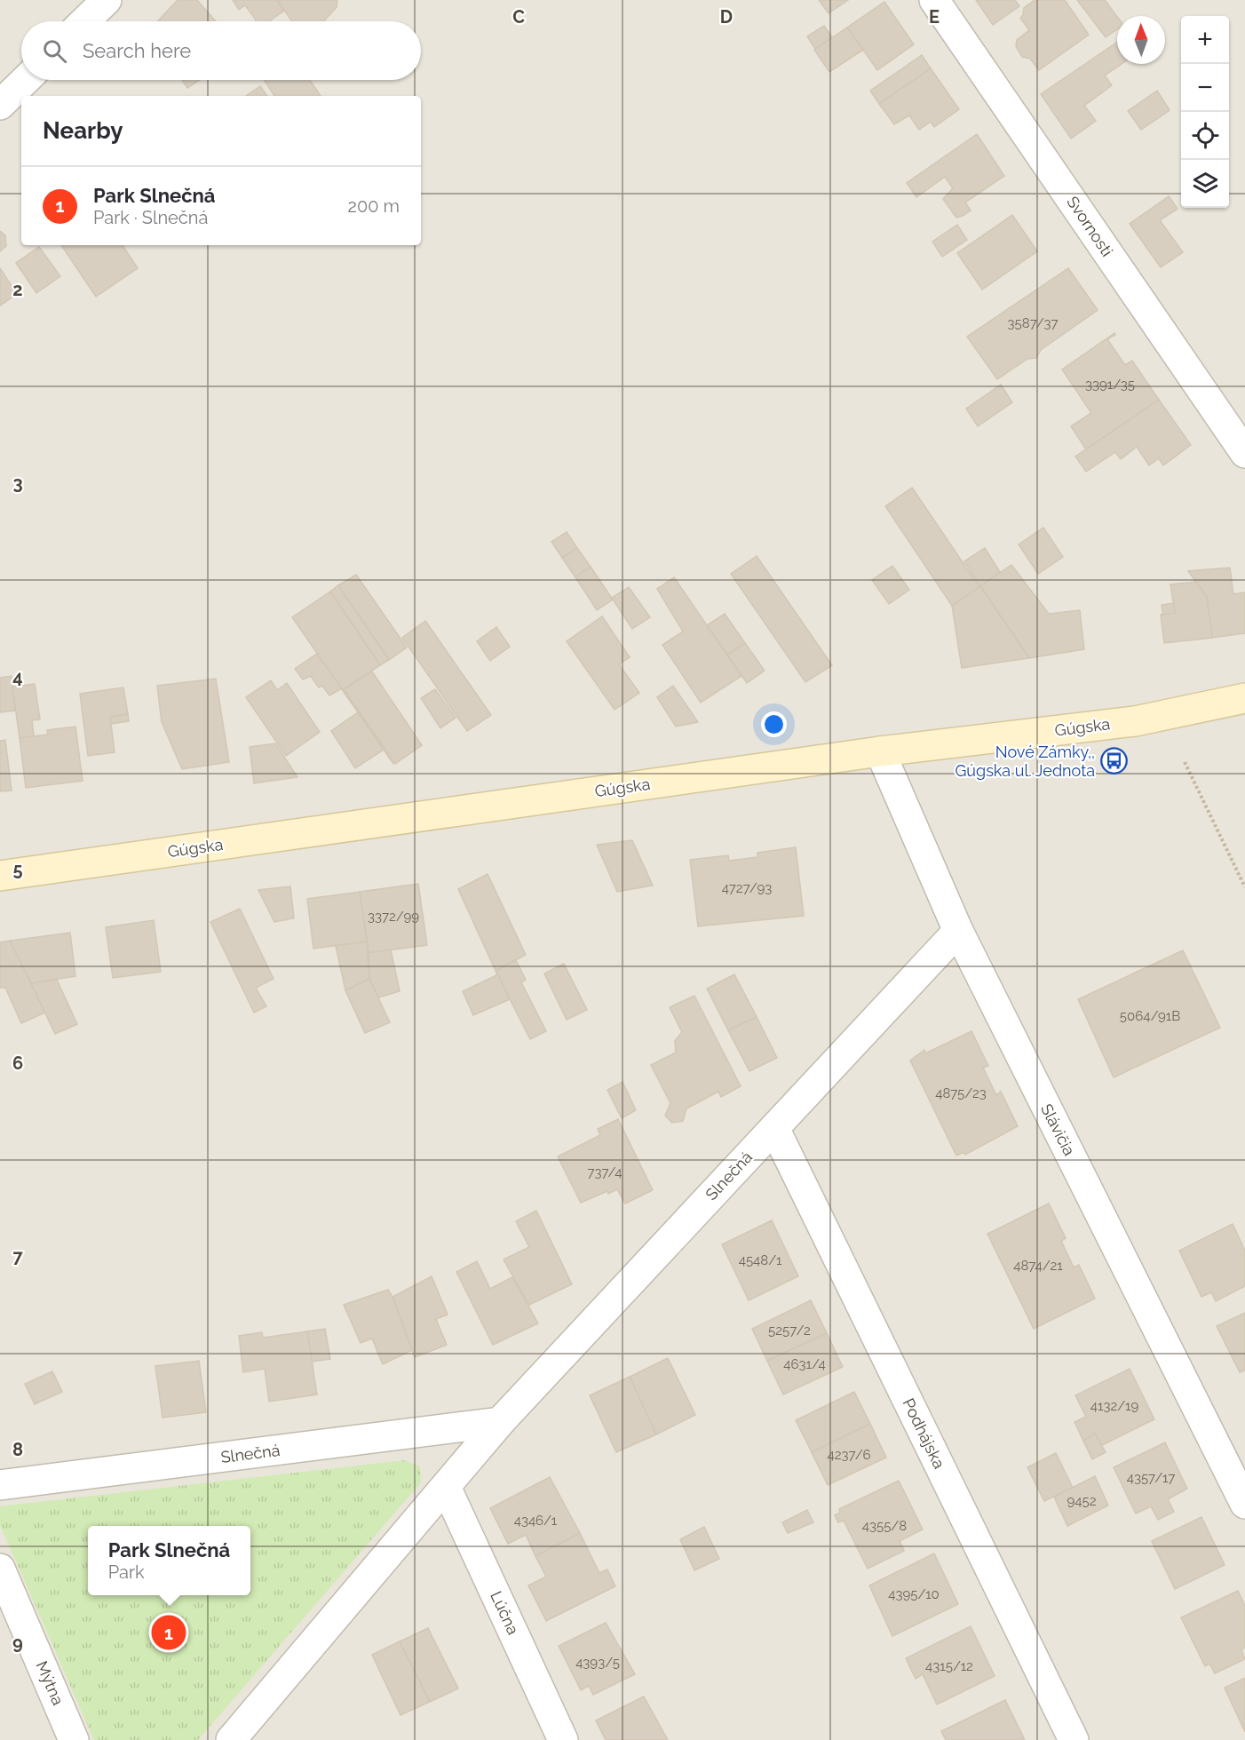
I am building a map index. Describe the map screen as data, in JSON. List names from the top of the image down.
{
  "streets": {
    "main road": ["Gúgska"],
    "street": [
      "Svornosti",
      "Slávičia",
      "Slnečná",
      "Podhájska",
      "Lúčna",
      "Mýtna"
    ]
  },
  "crossings": [
    ["Gúgska", "Slávičia"],
    ["Slávičia", "Slnečná"],
    ["Slnečná", "Podhájska"],
    ["Slnečná", "Lúčna"]
  ],
  "places": {
    "bus stop": ["Nové Zámky,, Gúgska ul. Jednota"]
  },
  "house_numbers": [
    "3587/37",
    "3391/35",
    "4727/93",
    "3372/99",
    "5064/91B",
    "4875/23",
    "737/4",
    "4548/1",
    "4874/21",
    "5257/2",
    "4631/4",
    "4132/19",
    "4237/6",
    "4357/17",
    "9452",
    "4346/1",
    "4355/8",
    "4395/10",
    "4393/5",
    "4315/12"
  ],
  "north": "top",
  "page": {
    "map_buttons": ["+", "−"],
    "search": "Search here",
    "heading": "Nearby",
    "list": [
      {
        "mark": "1",
        "name": "Park Slnečná",
        "note": "Park · Slnečná",
        "value": "200 m"
      }
    ],
    "popup": ["Park Slnečná", "Park"],
    "pins": "1"
  },
  "grid": {
    "columns": ["C", "D", "E"],
    "rows": [
      "2",
      "3",
      "4",
      "5",
      "6",
      "7",
      "8",
      "9"
    ]
  }
}
